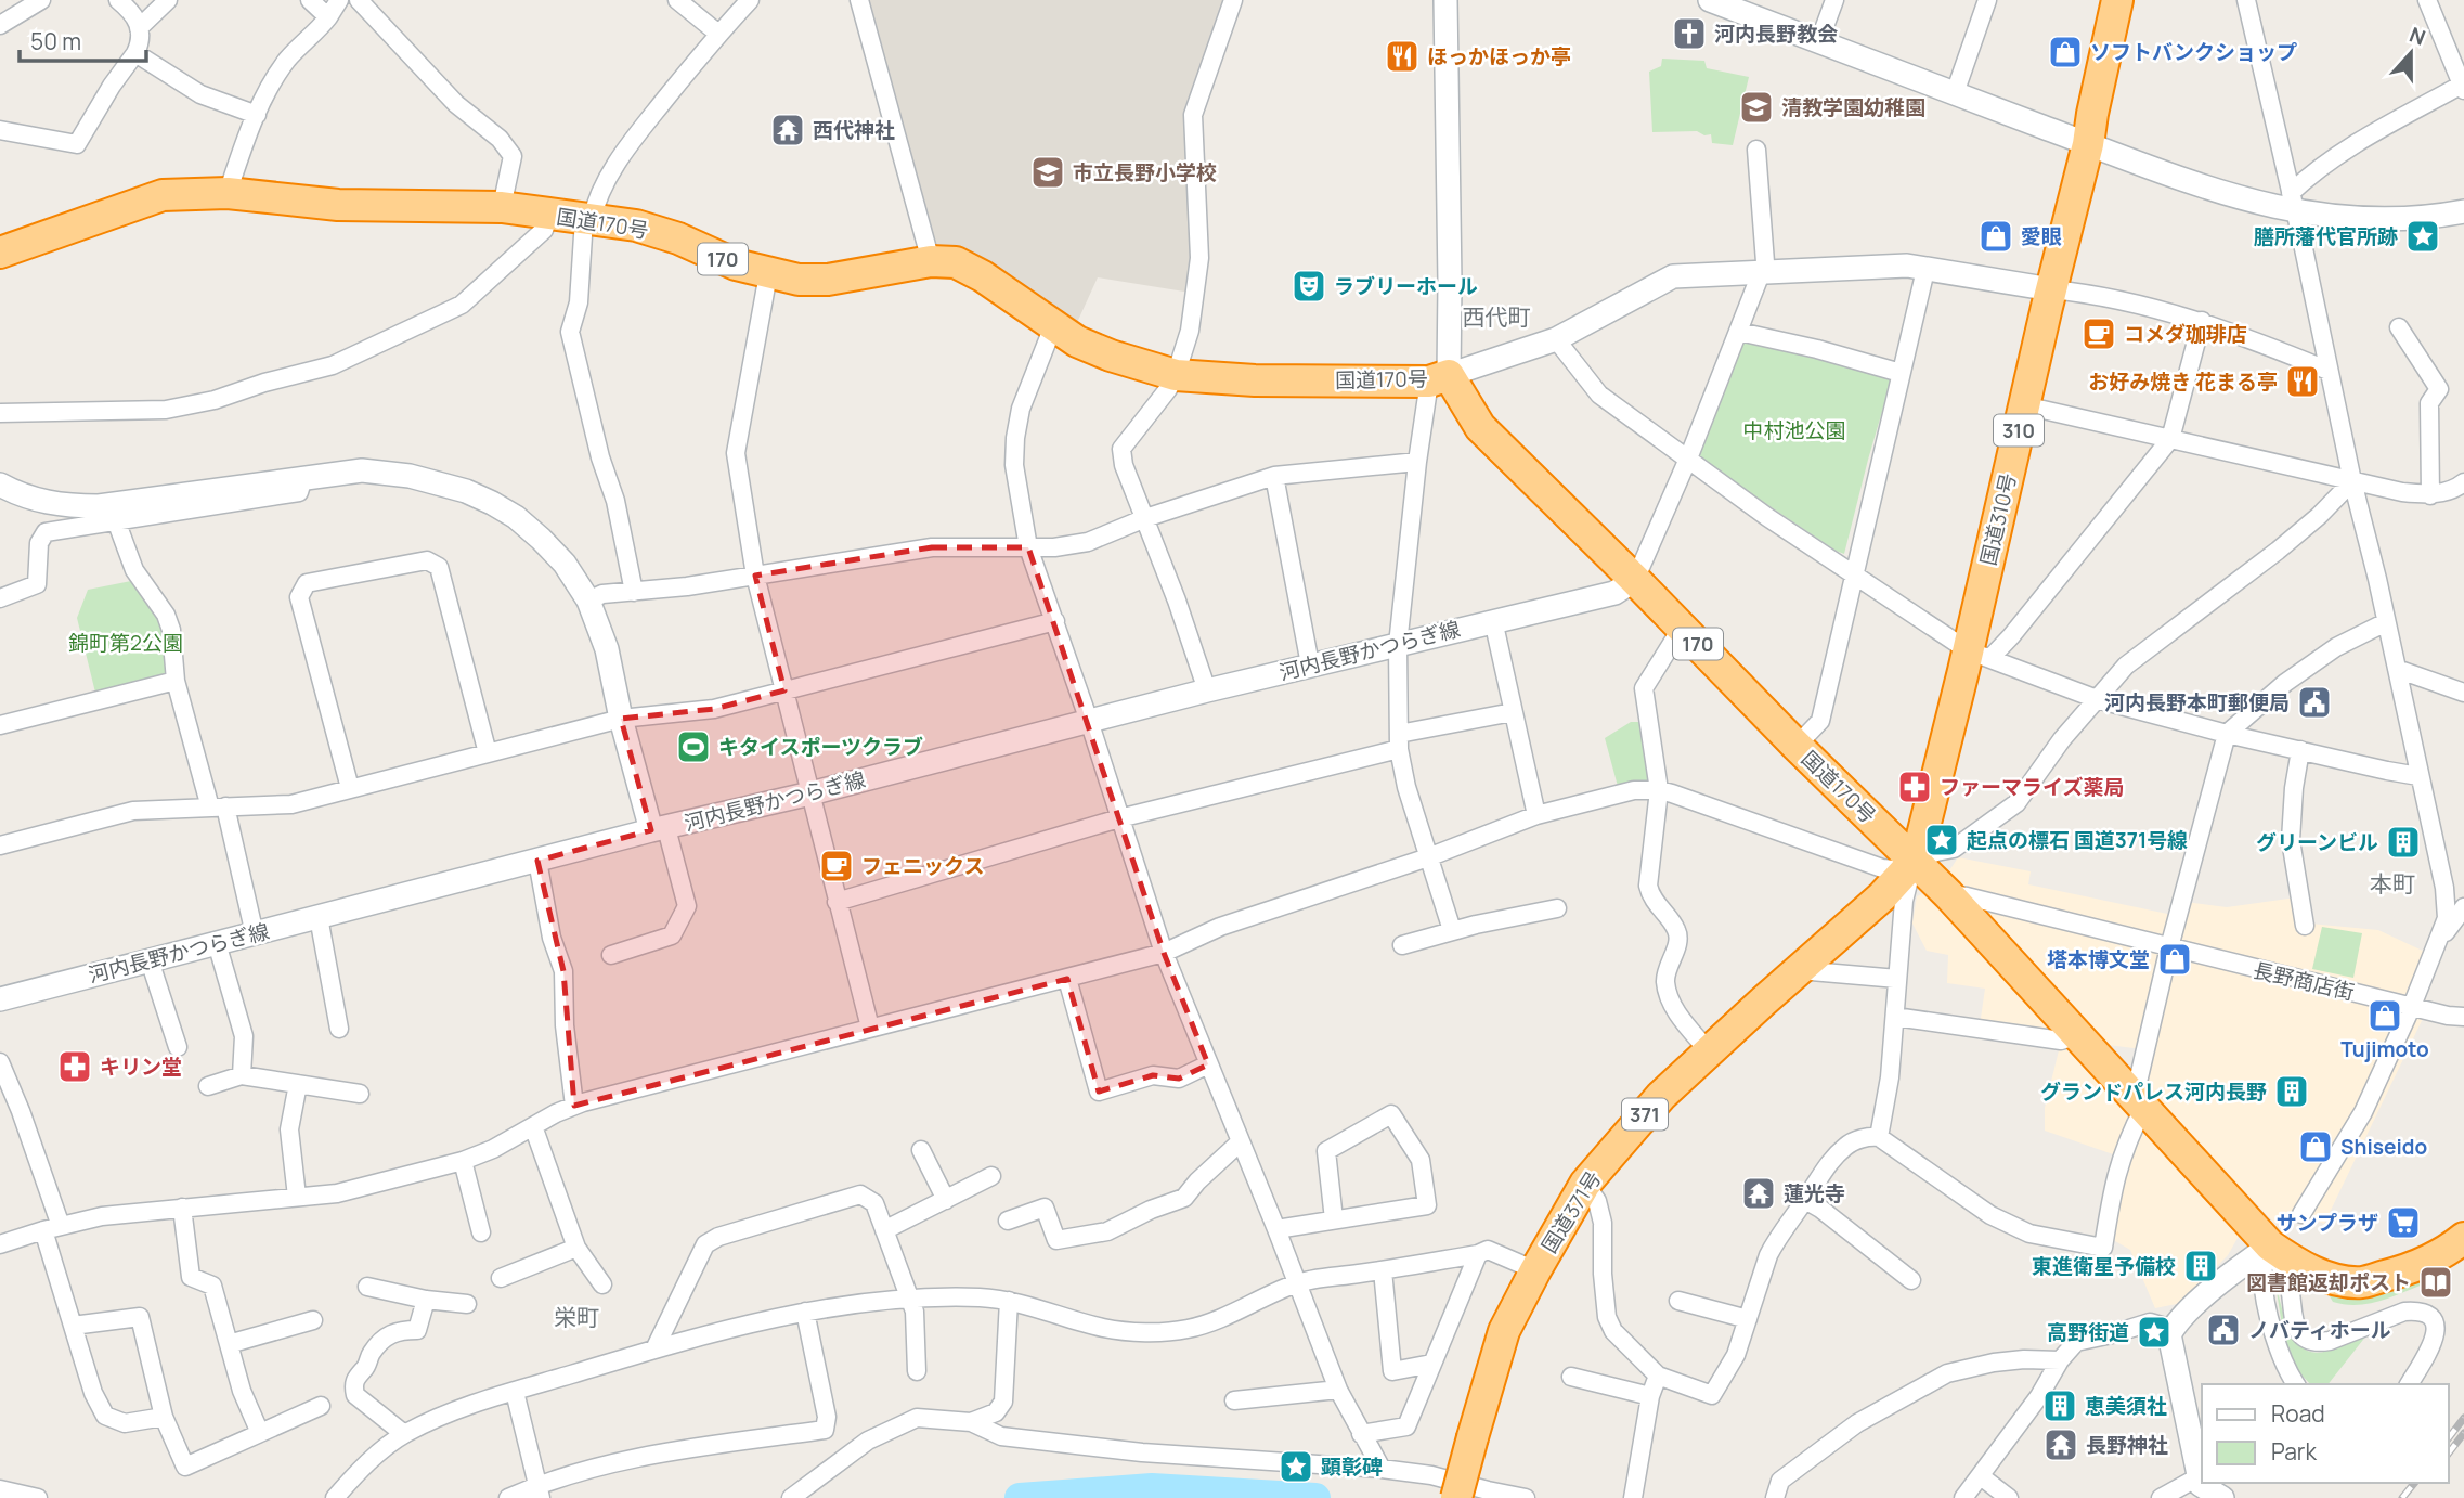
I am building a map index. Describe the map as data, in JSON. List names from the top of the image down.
{
  "streets": {
    "highway": [
      "国道170号",
      "170",
      "310",
      "国道310号",
      "371",
      "国道371号"
    ],
    "street": ["河内長野かつらぎ線", "長野商店街"]
  },
  "crossings": [
    ["国道170号", "国道310号"],
    ["国道170号", "河内長野かつらぎ線"],
    ["国道170号", "長野商店街"],
    ["国道170号", "国道371号"],
    ["国道310号", "国道371号"]
  ],
  "districts": ["西代町", "本町", "栄町"],
  "parks": ["中村池公園", "錦町第2公園"],
  "places": {
    "church": ["河内長野教会"],
    "shop": [
      "ソフトバンクショップ",
      "愛眼",
      "塔本博文堂",
      "Tujimoto",
      "Shiseido"
    ],
    "restaurant": ["ほっかほっか亭", "お好み焼き 花まる亭"],
    "school or university": ["清教学園幼稚園", "市立長野小学校"],
    "temple": ["西代神社", "蓮光寺", "長野神社"],
    "place": [
      "膳所藩代官所跡",
      "起点の標石 国道371号線",
      "高野街道",
      "顕彰碑"
    ],
    "theatre": ["ラブリーホール"],
    "cafe": ["コメダ珈琲店", "フェニックス"],
    "public building": ["河内長野本町郵便局", "ノバティホール"],
    "sports": ["キタイスポーツクラブ"],
    "pharmacy": ["ファーマライズ薬局", "キリン堂"],
    "building": [
      "グリーンビル",
      "グランドパレス河内長野",
      "東進衛星予備校",
      "恵美須社"
    ],
    "supermarket": ["サンプラザ"],
    "library": ["図書館返却ポスト"]
  },
  "legend": ["Road", "Park"],
  "scale_bar": "50 m",
  "north": "top"
}
